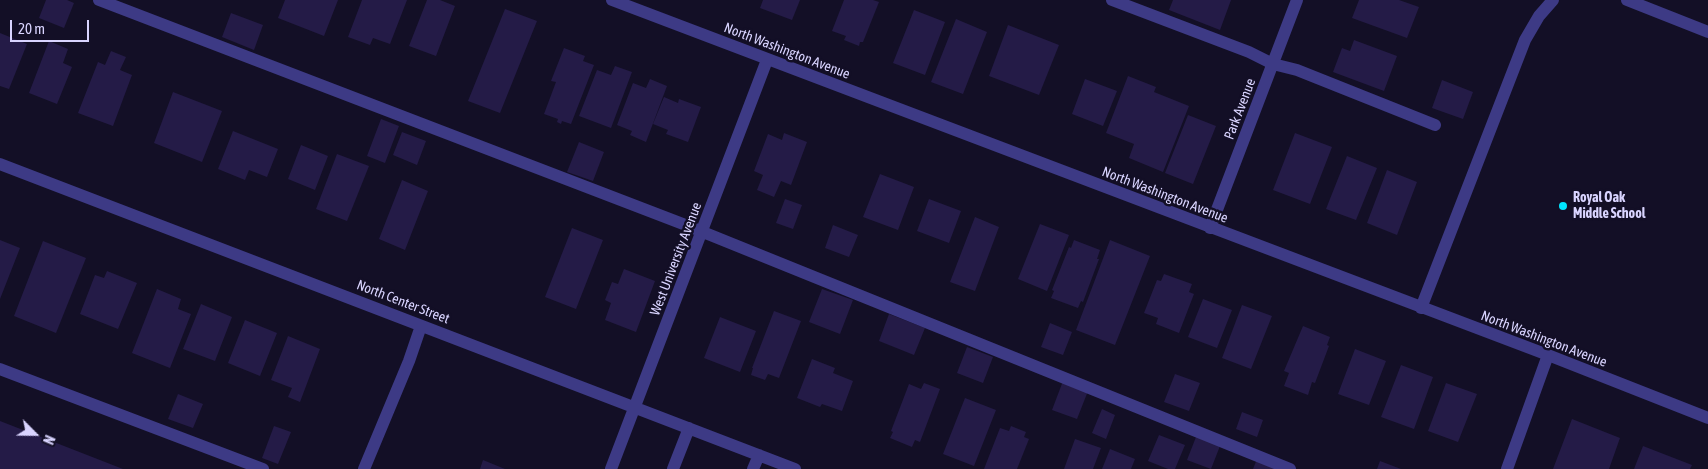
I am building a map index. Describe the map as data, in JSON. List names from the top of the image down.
{
  "streets": {
    "street": [
      "North Washington Avenue",
      "Park Avenue",
      "West University Avenue",
      "North Center Street"
    ]
  },
  "crossings": [
    ["North Washington Avenue", "Park Avenue"],
    ["North Washington Avenue", "West University Avenue"],
    ["West University Avenue", "North Center Street"]
  ],
  "places": ["Royal Oak Middle School"],
  "scale_bar": "20 m",
  "north": "bottom right"
}
